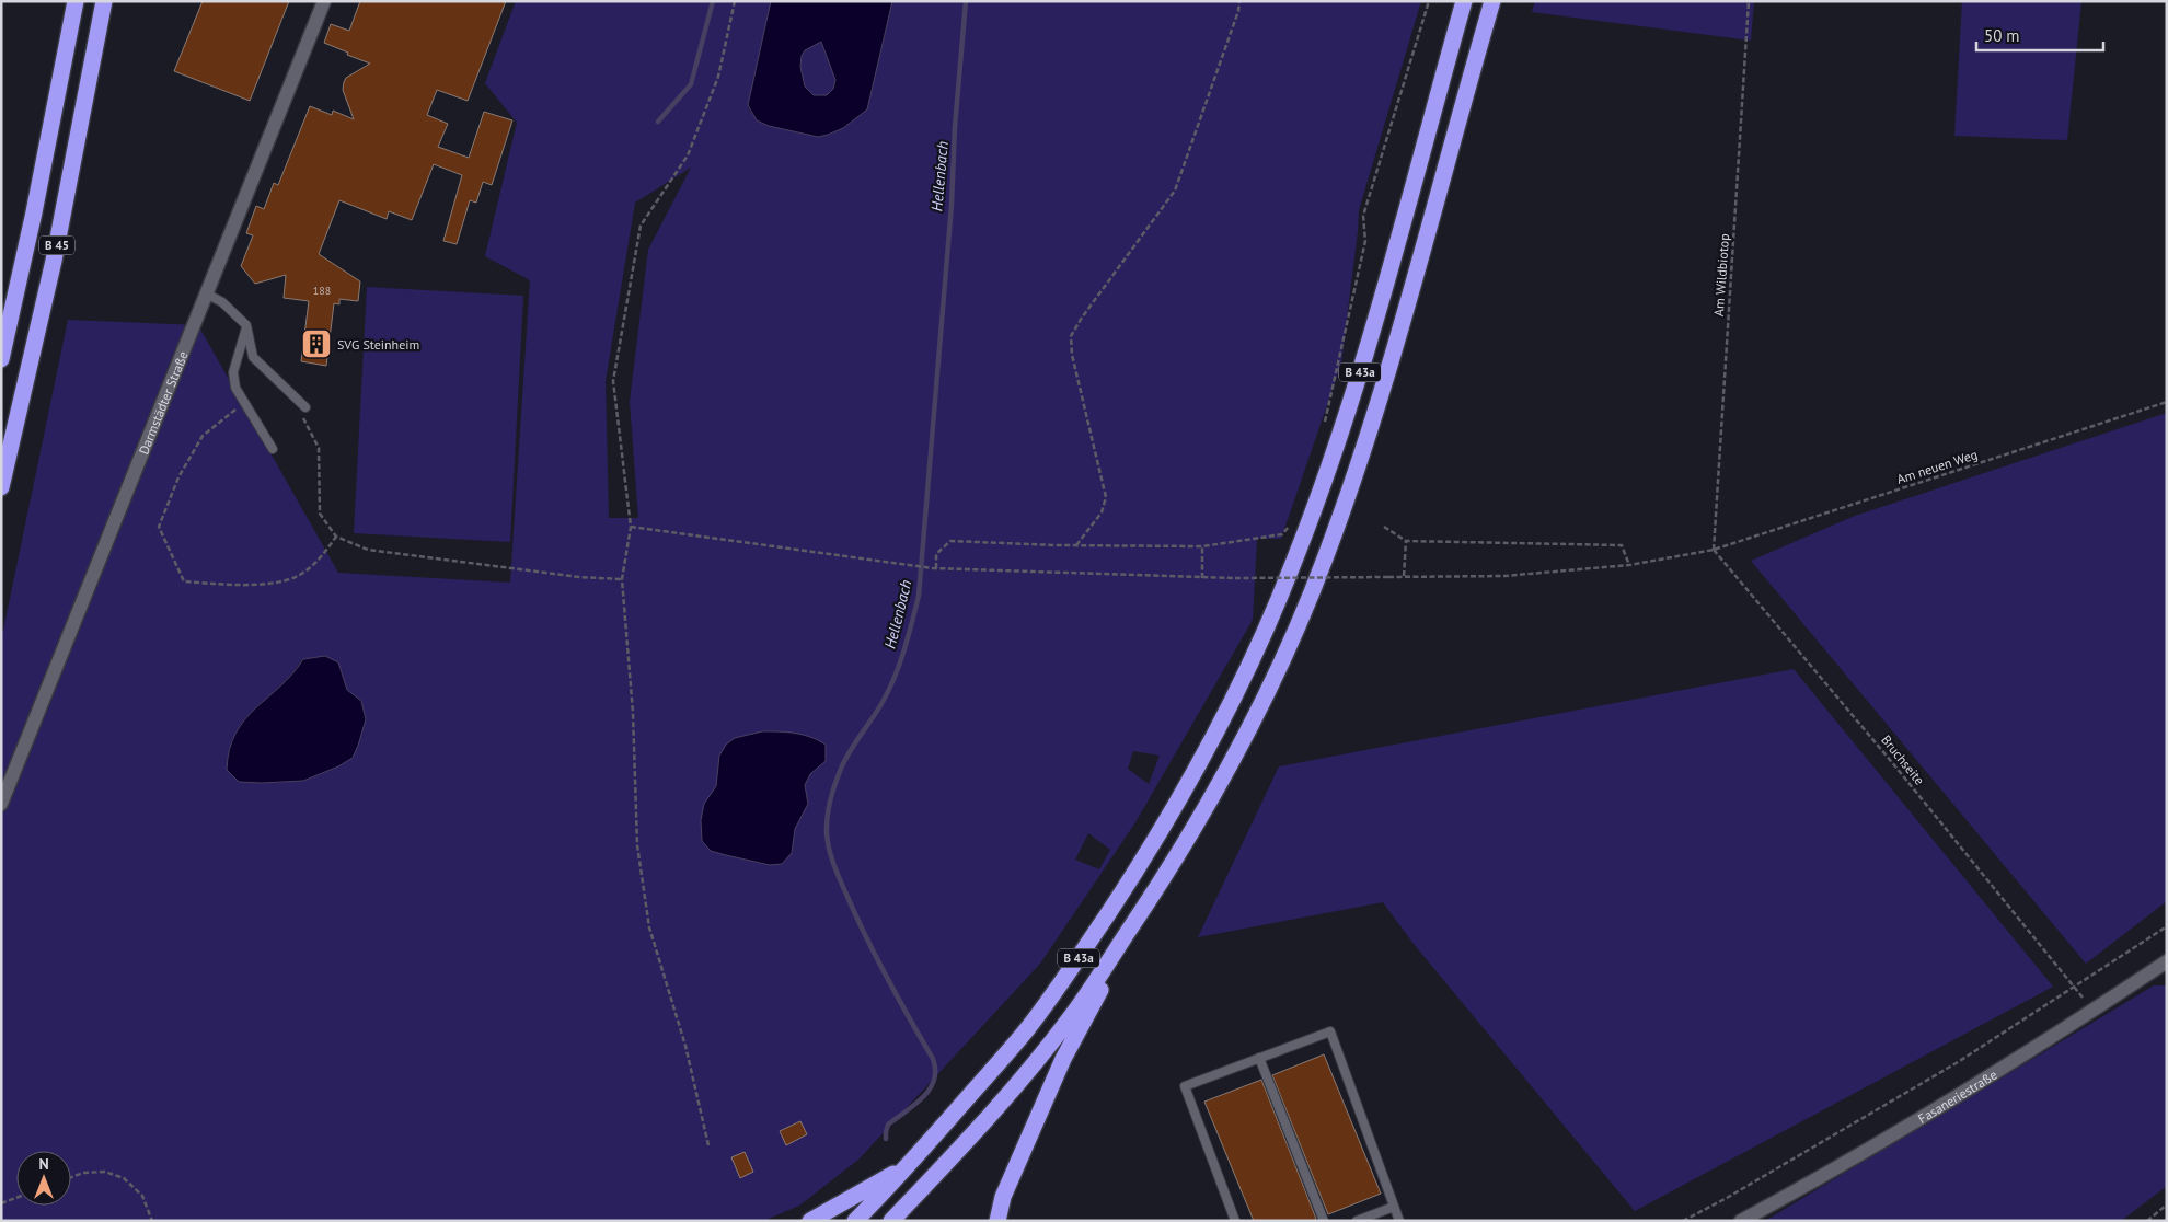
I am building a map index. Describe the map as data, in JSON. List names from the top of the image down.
{
  "streets": {
    "highway": ["B 45", "B 43a"],
    "street": ["Darmstädter Straße", "Fasaneriestraße"],
    "path": ["Am Wildbiotop", "Am neuen Weg", "Bruchseite"]
  },
  "crossings": [
    ["Am Wildbiotop", "Am neuen Weg"],
    ["Am Wildbiotop", "Bruchseite"],
    ["Am neuen Weg", "Bruchseite"]
  ],
  "water": ["Hellenbach"],
  "places": {
    "building": ["SVG Steinheim"]
  },
  "house_numbers": ["188"],
  "scale_bar": "50 m",
  "north": "top"
}
